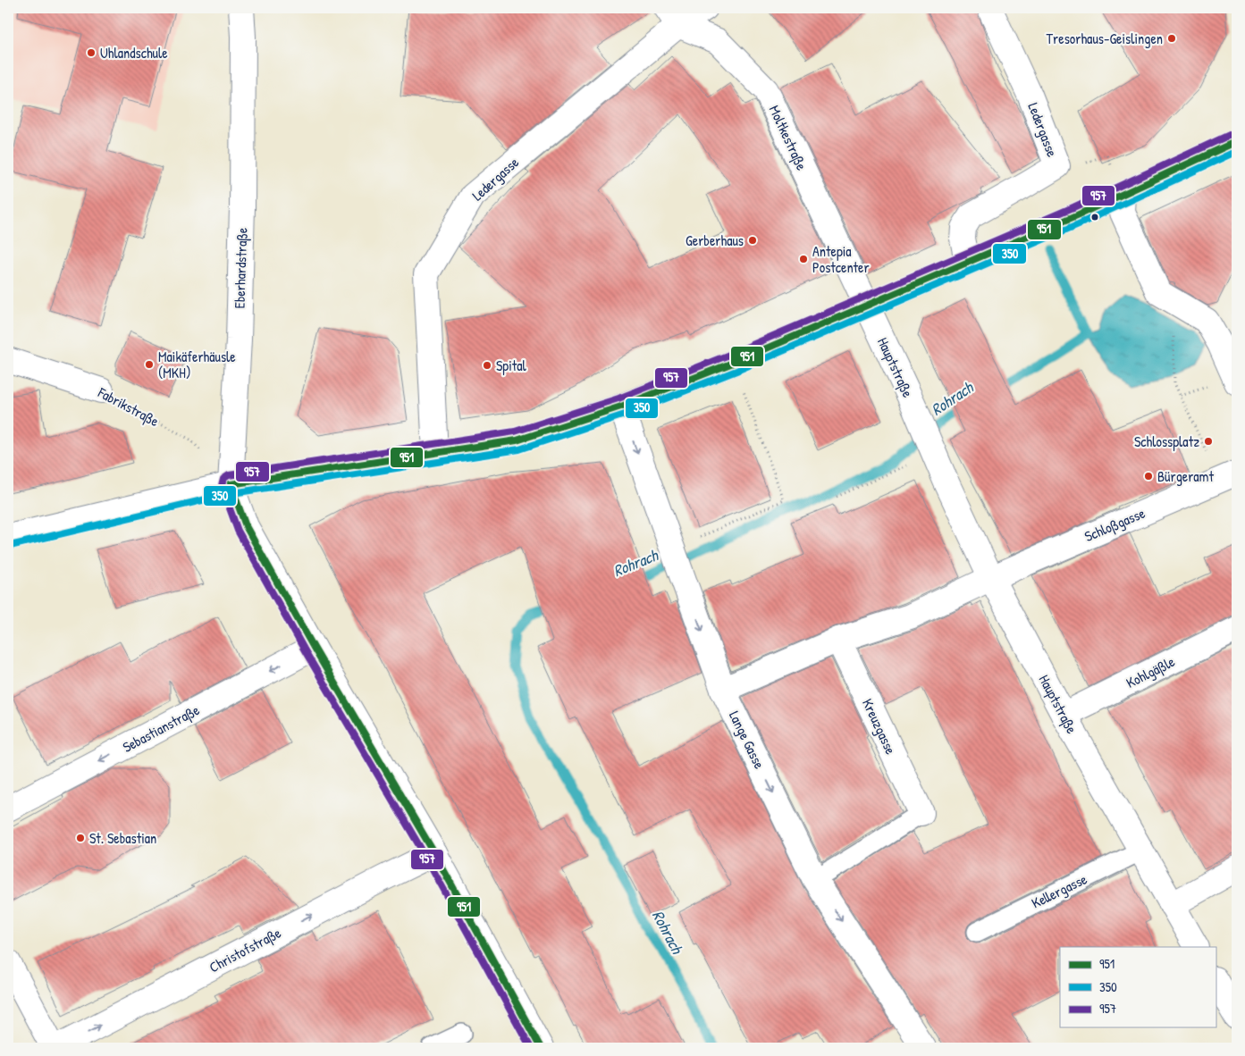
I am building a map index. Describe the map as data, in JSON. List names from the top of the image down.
{
  "streets": {
    "street": [
      "Ledergasse",
      "Moltkestraße",
      "Eberhardstraße",
      "Hauptstraße",
      "Fabrikstraße",
      "Schloßgasse",
      "Kohlgäßle",
      "Kreuzgasse",
      "Sebastianstraße",
      "Lange Gasse",
      "Christofstraße"
    ],
    "lane": ["Kellergasse"]
  },
  "crossings": [
    ["Ledergasse", "Moltkestraße"],
    ["Moltkestraße", "Hauptstraße"],
    ["Eberhardstraße", "Fabrikstraße"],
    ["Eberhardstraße", "Sebastianstraße"],
    ["Eberhardstraße", "Christofstraße"],
    ["Hauptstraße", "Schloßgasse"],
    ["Hauptstraße", "Kohlgäßle"],
    ["Hauptstraße", "Kellergasse"]
  ],
  "one_way": ["Lange Gasse", "Christofstraße"],
  "water": ["Rohrach"],
  "places": [
    "Tresorhaus-Geislingen",
    "Uhlandschule",
    "Gerberhaus",
    "Antepia Postcenter",
    "Maikäferhäusle (MKH)",
    "Spital",
    "Schlossplatz",
    "Bürgeramt",
    "St. Sebastian"
  ],
  "lines": ["transit line 957", "transit line 951", "transit line 350"],
  "legend": ["951", "350", "957"]
}
